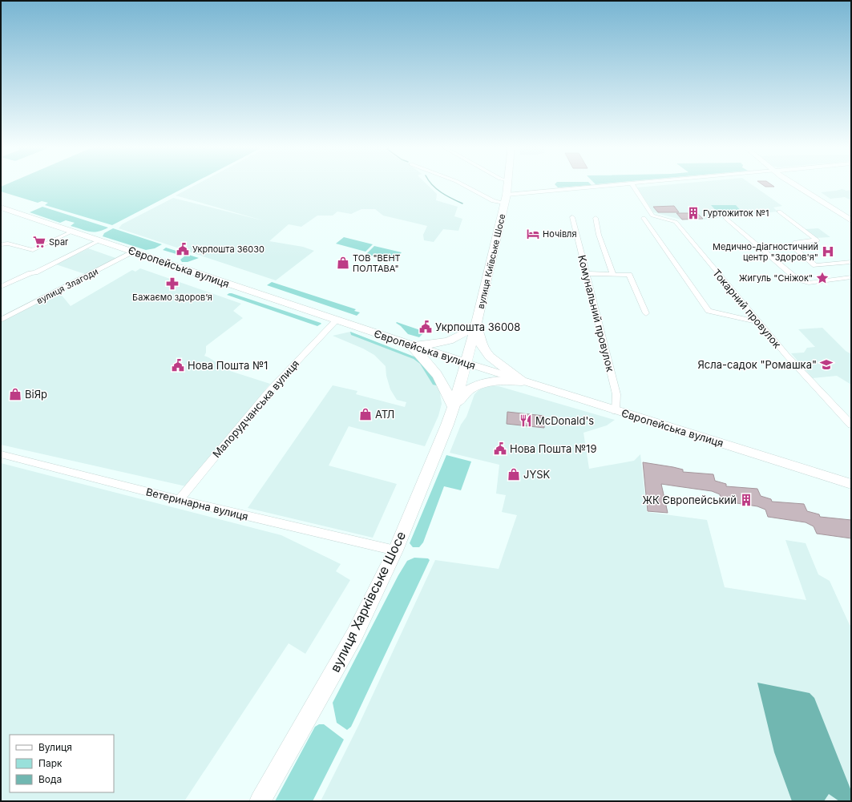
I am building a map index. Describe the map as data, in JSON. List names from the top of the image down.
{
  "streets": {
    "highway": ["вулиця Київське Шосе", "Європейська вулиця", "вулиця Харківське Шосе"],
    "street": [
      "вулиця Злагоди",
      "Токарний провулок",
      "Комунальний провулок",
      "Малорудчанська вулиця",
      "Ветеринарна вулиця"
    ]
  },
  "crossings": [
    ["вулиця Київське Шосе", "Європейська вулиця"],
    ["вулиця Київське Шосе", "вулиця Харківське Шосе"],
    ["Європейська вулиця", "вулиця Злагоди"],
    ["Європейська вулиця", "Комунальний провулок"],
    ["Європейська вулиця", "Малорудчанська вулиця"],
    ["Малорудчанська вулиця", "Ветеринарна вулиця"],
    ["Ветеринарна вулиця", "вулиця Харківське Шосе"]
  ],
  "places": {
    "building": ["Гуртожиток №1", "ЖК Європейський"],
    "hotel": ["Ночівля"],
    "supermarket": ["Spar"],
    "public building": [
      "Укрпошта 36030",
      "Укрпошта 36008",
      "Нова Пошта №1",
      "Нова Пошта №19"
    ],
    "hospital": ["Медично-діагностичний центр \"Здоров'я\""],
    "shop": [
      "ТОВ \"ВЕНТ ПОЛТАВА\"",
      "ВіЯр",
      "АТЛ",
      "JYSK"
    ],
    "place": ["Жигуль \"Сніжок\""],
    "pharmacy": ["Бажаємо здоровʼя"],
    "school or university": ["Ясла-садок \"Ромашка\""],
    "restaurant": ["McDonald's"]
  },
  "legend": ["Вулиця", "Парк", "Вода"]
}
